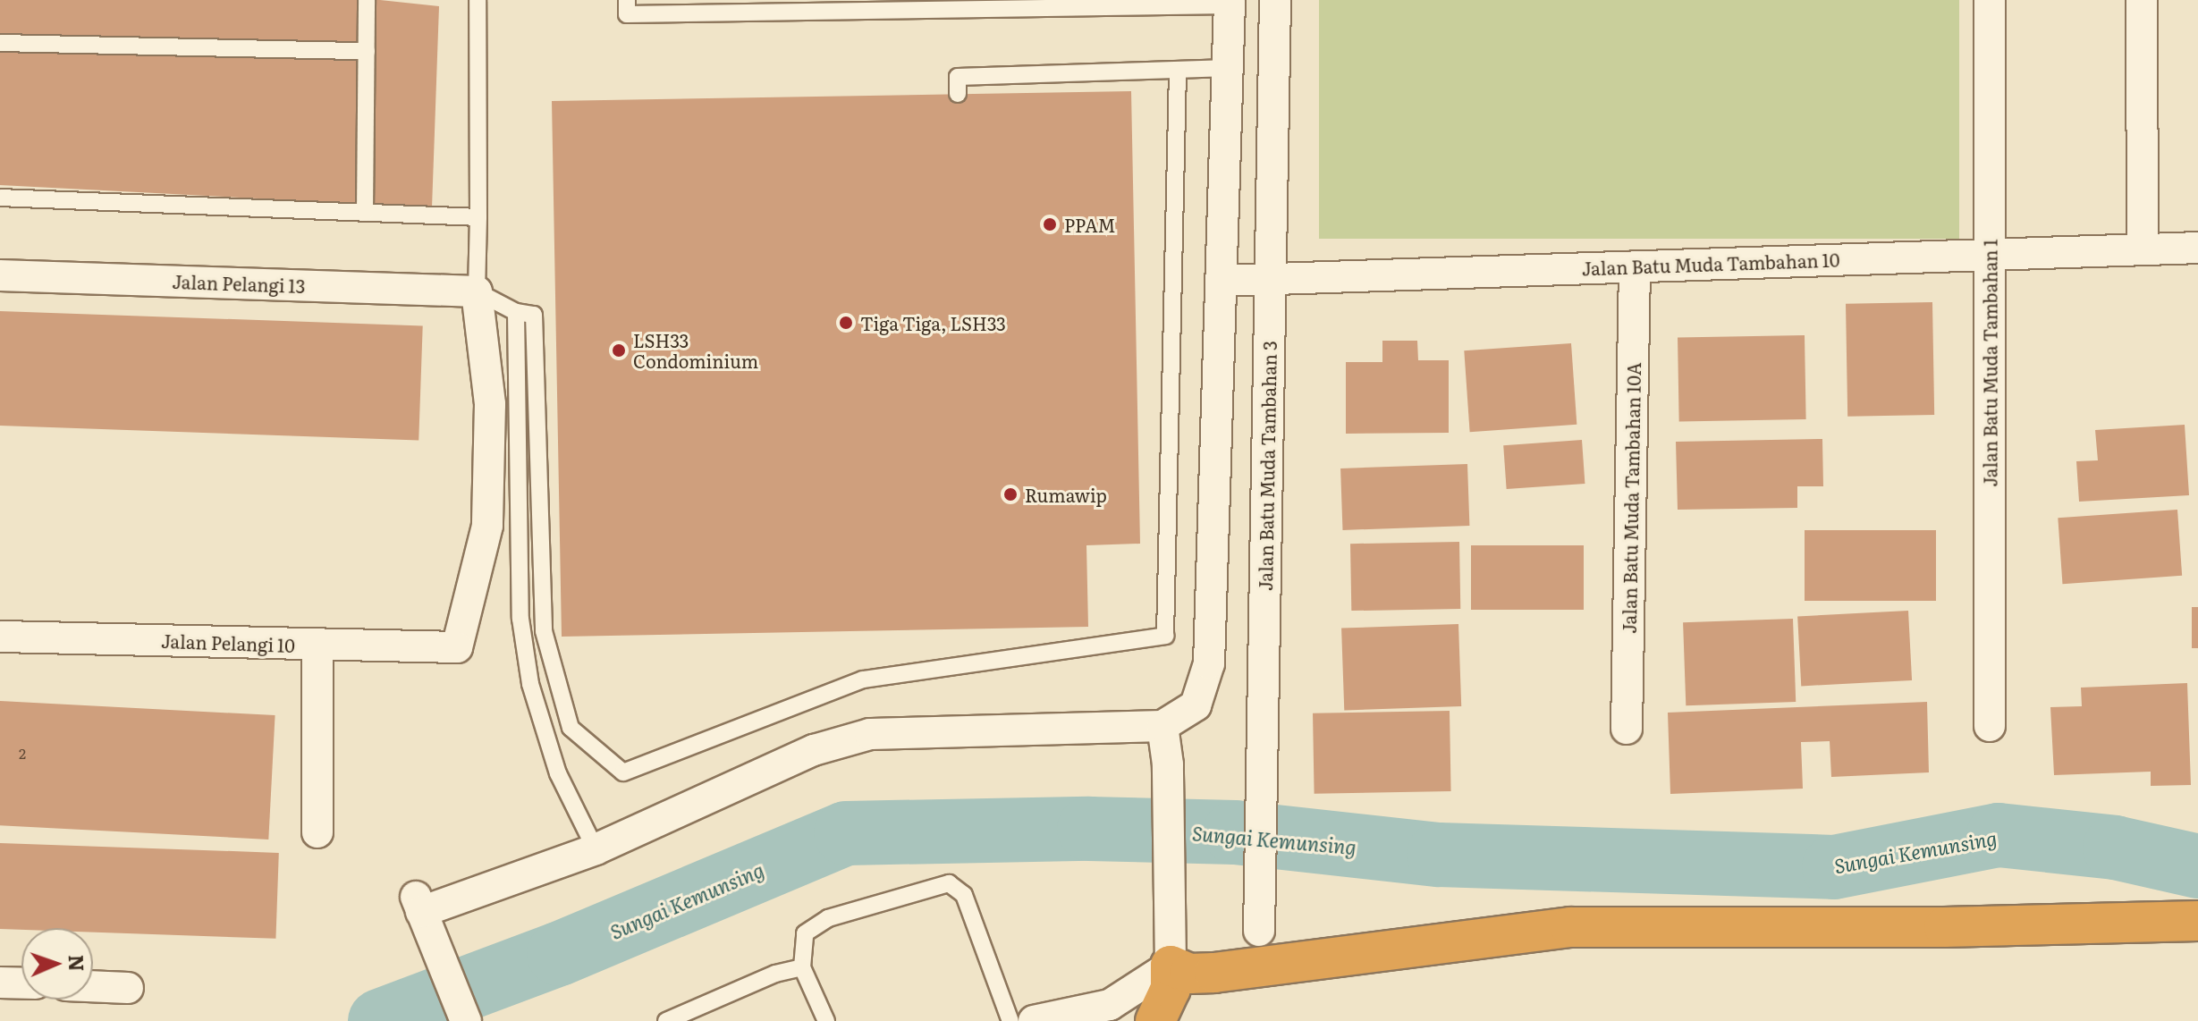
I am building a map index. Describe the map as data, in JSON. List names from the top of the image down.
{
  "streets": {
    "street": [
      "Jalan Batu Muda Tambahan 10",
      "Jalan Pelangi 13",
      "Jalan Batu Muda Tambahan 1",
      "Jalan Batu Muda Tambahan 3",
      "Jalan Batu Muda Tambahan 10A",
      "Jalan Pelangi 10"
    ]
  },
  "crossings": [
    ["Jalan Batu Muda Tambahan 10", "Jalan Batu Muda Tambahan 1"],
    ["Jalan Batu Muda Tambahan 10", "Jalan Batu Muda Tambahan 3"],
    ["Jalan Batu Muda Tambahan 10", "Jalan Batu Muda Tambahan 10A"],
    ["Jalan Pelangi 13", "Jalan Pelangi 10"]
  ],
  "water": ["Sungai Kemunsing"],
  "places": [
    "PPAM",
    "Tiga Tiga, LSH33",
    "LSH33 Condominium",
    "Rumawip"
  ],
  "house_numbers": ["2"],
  "north": "right"
}
